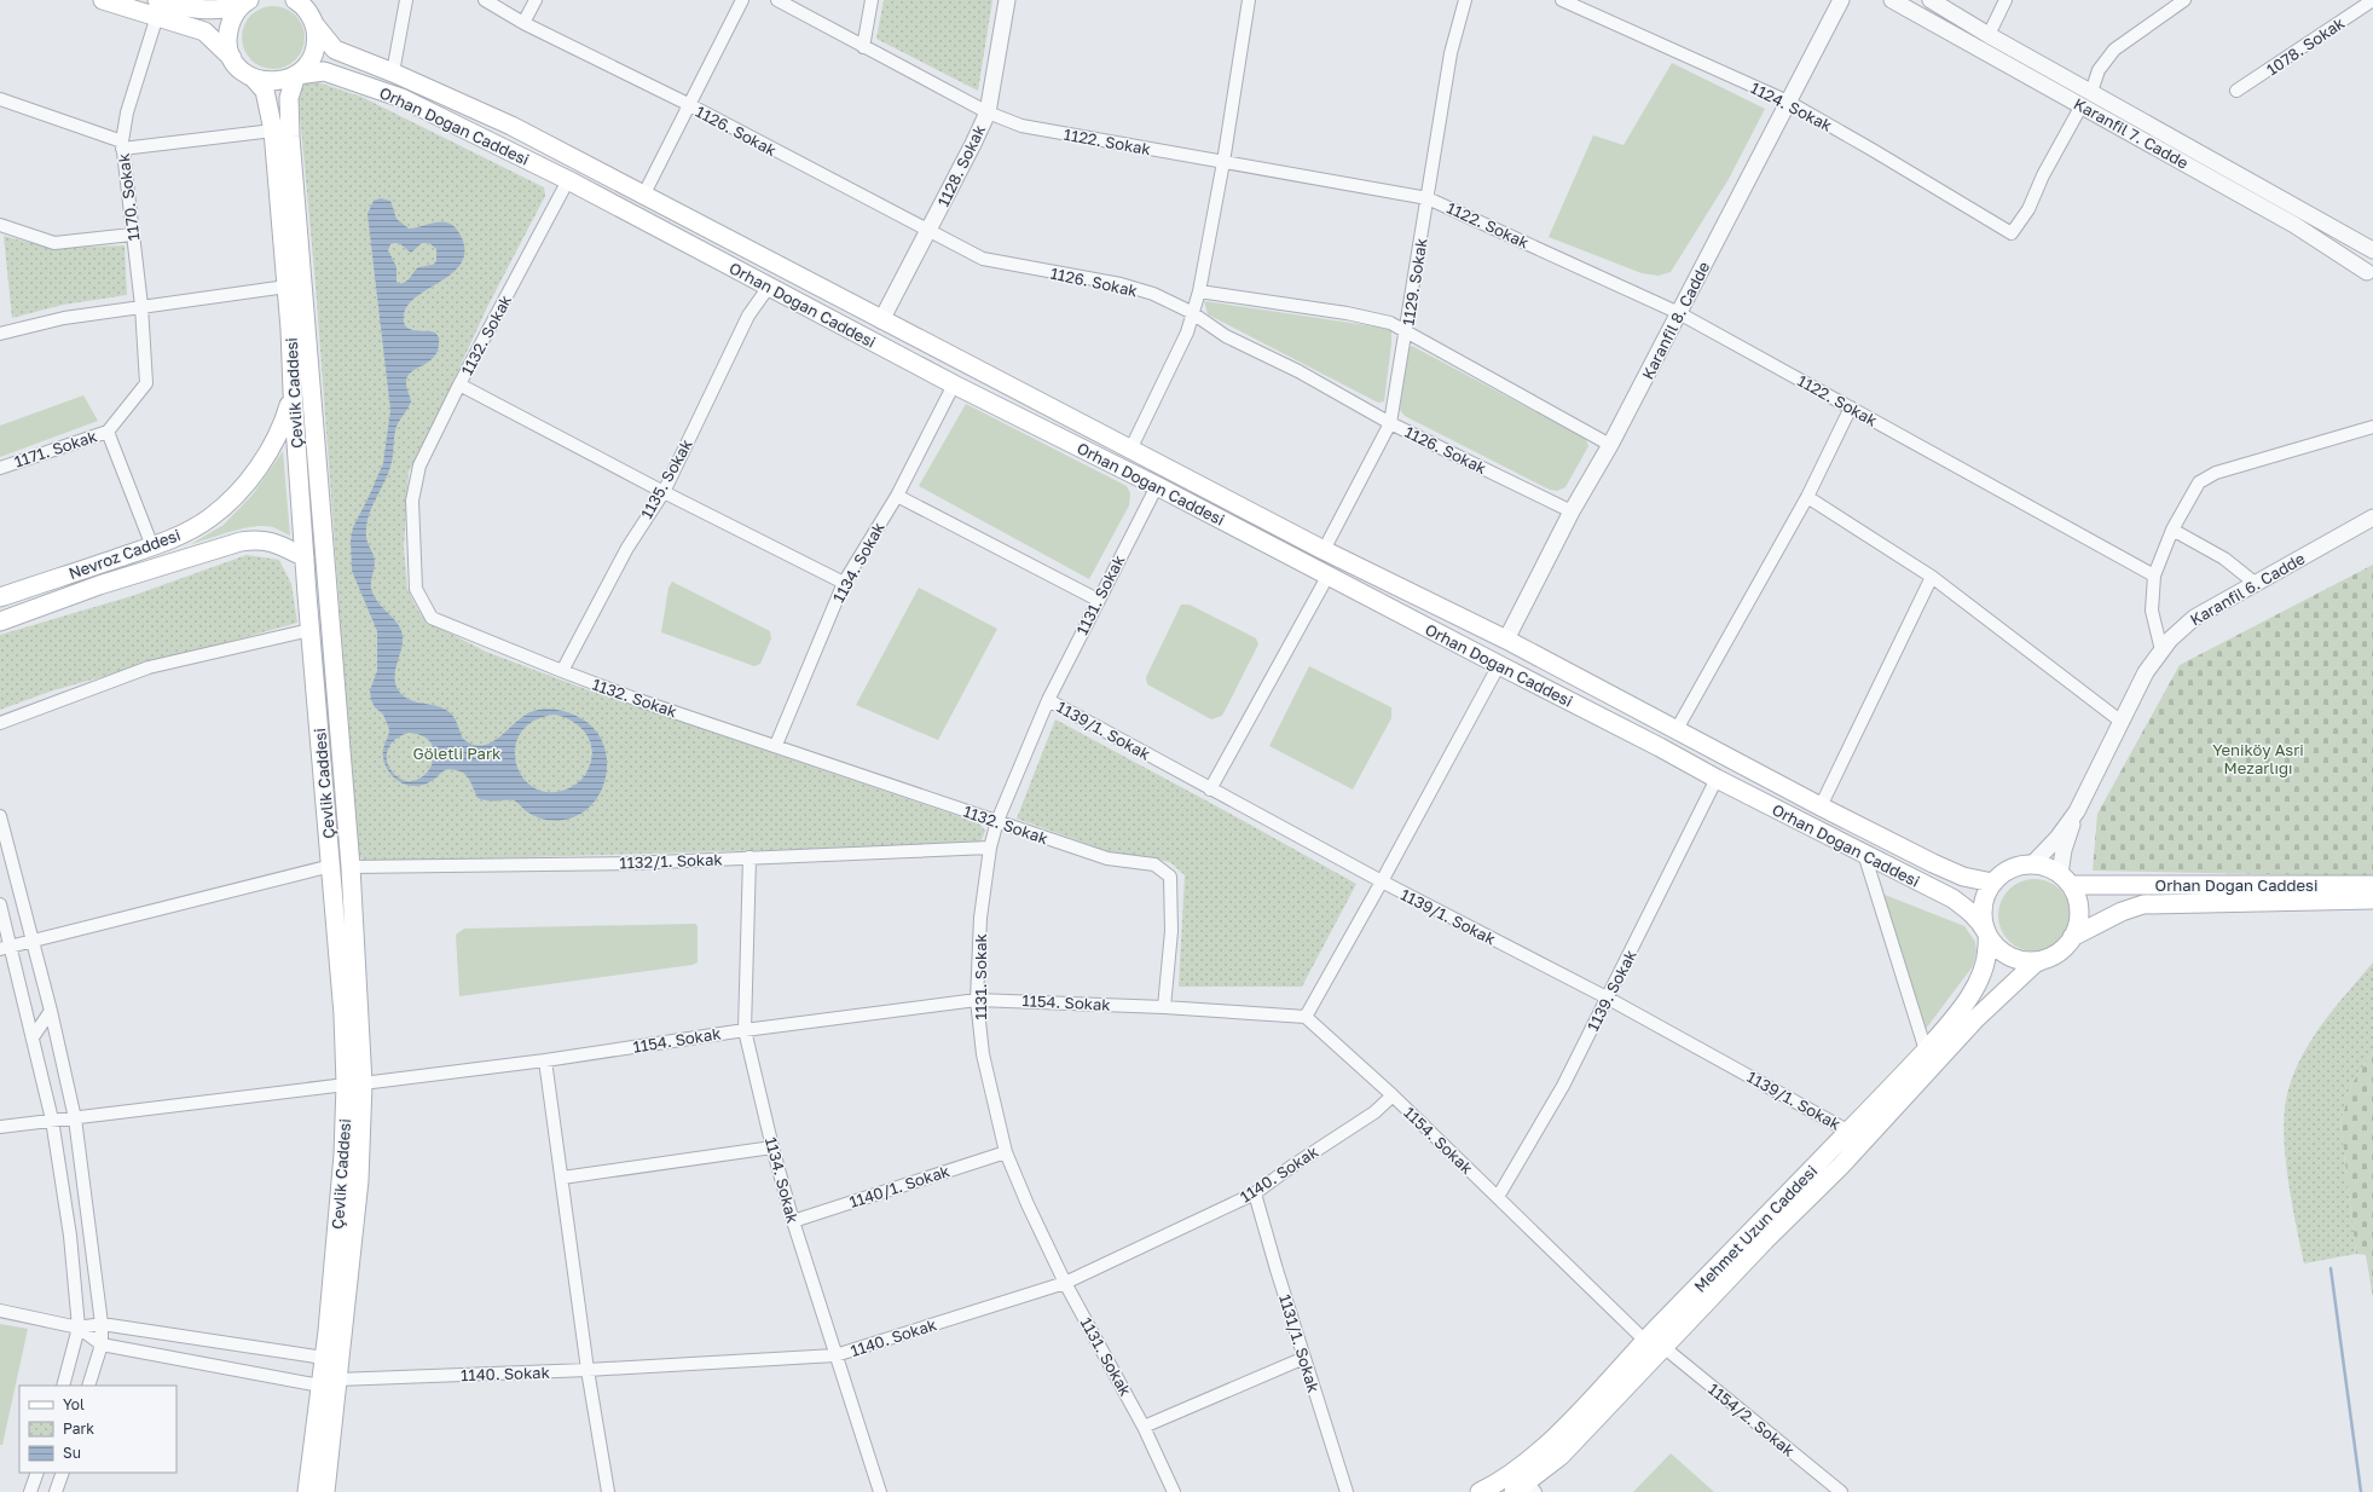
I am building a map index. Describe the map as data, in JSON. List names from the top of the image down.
{
  "streets": {
    "main road": [
      "Orhan Doğan Caddesi",
      "Çevlik Caddesi",
      "Nevroz Caddesi",
      "Mehmet Uzun Caddesi"
    ],
    "street": [
      "1078. Sokak",
      "1124. Sokak",
      "1126. Sokak",
      "Karanfil 7. Cadde",
      "1122. Sokak",
      "1128. Sokak",
      "1170. Sokak",
      "1129. Sokak",
      "Karanfil 8. Cadde",
      "1132. Sokak",
      "1171. Sokak",
      "1135. Sokak",
      "1134. Sokak",
      "Karanfil 6. Cadde",
      "1131. Sokak",
      "1139/1. Sokak",
      "1132/1. Sokak",
      "1139. Sokak",
      "1154. Sokak",
      "1140. Sokak",
      "1140/1. Sokak",
      "1131/1. Sokak",
      "1154/2. Sokak"
    ]
  },
  "crossings": [
    ["1124. Sokak", "Karanfil 7. Cadde"],
    ["1124. Sokak", "Karanfil 8. Cadde"],
    ["Orhan Doğan Caddesi", "1132. Sokak"],
    ["Orhan Doğan Caddesi", "Çevlik Caddesi"],
    ["Orhan Doğan Caddesi", "1135. Sokak"],
    ["Orhan Doğan Caddesi", "1134. Sokak"],
    ["Orhan Doğan Caddesi", "1131. Sokak"],
    ["Orhan Doğan Caddesi", "1139. Sokak"],
    ["Orhan Doğan Caddesi", "Mehmet Uzun Caddesi"],
    ["1126. Sokak", "1128. Sokak"],
    ["1126. Sokak", "1129. Sokak"],
    ["1126. Sokak", "Karanfil 8. Cadde"],
    ["1122. Sokak", "1128. Sokak"],
    ["1122. Sokak", "1129. Sokak"],
    ["1122. Sokak", "Karanfil 8. Cadde"],
    ["1170. Sokak", "1171. Sokak"],
    ["1132. Sokak", "1135. Sokak"],
    ["1132. Sokak", "1134. Sokak"],
    ["1132. Sokak", "1131. Sokak"],
    ["1132. Sokak", "1154. Sokak"],
    ["Çevlik Caddesi", "Nevroz Caddesi"],
    ["Çevlik Caddesi", "1132/1. Sokak"],
    ["Çevlik Caddesi", "1154. Sokak"],
    ["Çevlik Caddesi", "1140. Sokak"],
    ["1134. Sokak", "1132/1. Sokak"],
    ["1134. Sokak", "1154. Sokak"],
    ["1134. Sokak", "1140. Sokak"],
    ["1134. Sokak", "1140/1. Sokak"],
    ["1131. Sokak", "1139/1. Sokak"],
    ["1131. Sokak", "1132/1. Sokak"],
    ["1131. Sokak", "1154. Sokak"],
    ["1131. Sokak", "1140. Sokak"],
    ["1131. Sokak", "1140/1. Sokak"],
    ["1139/1. Sokak", "1139. Sokak"],
    ["1139/1. Sokak", "Mehmet Uzun Caddesi"],
    ["1139. Sokak", "1154. Sokak"],
    ["1154. Sokak", "1140. Sokak"],
    ["1154. Sokak", "Mehmet Uzun Caddesi"],
    ["1140. Sokak", "1131/1. Sokak"]
  ],
  "parks": ["Yeniköy Asri Mezarlığı", "Göletli Park"],
  "legend": ["Yol", "Park", "Su"]
}
